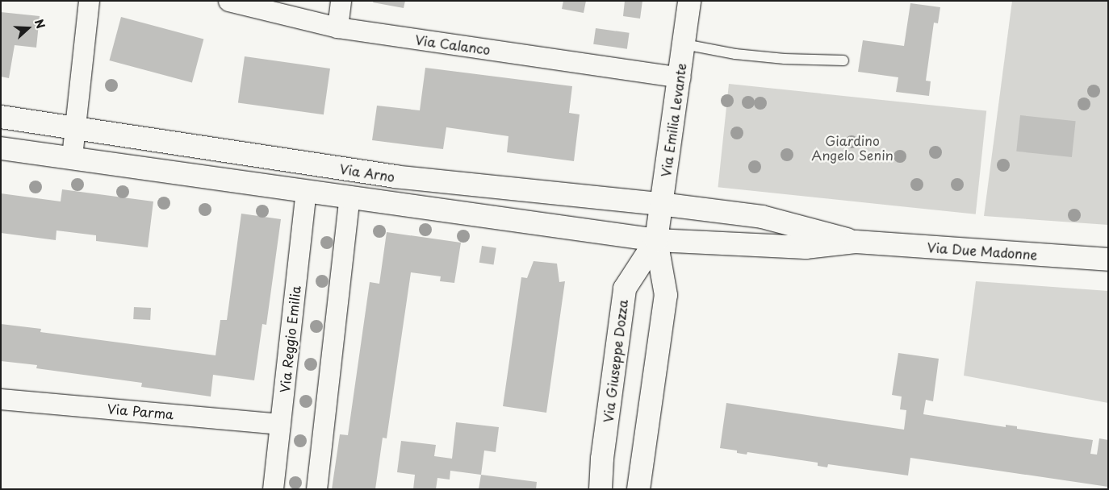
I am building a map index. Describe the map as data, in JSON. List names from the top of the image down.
{
  "streets": {
    "main road": [
      "Via Emilia Levante",
      "Via Arno",
      "Via Due Madonne",
      "Via Giuseppe Dozza"
    ],
    "street": ["Via Calanco", "Via Reggio Emilia", "Via Parma"]
  },
  "crossings": [
    ["Via Calanco", "Via Emilia Levante"],
    ["Via Emilia Levante", "Via Arno"],
    ["Via Emilia Levante", "Via Due Madonne"],
    ["Via Emilia Levante", "Via Giuseppe Dozza"],
    ["Via Arno", "Via Due Madonne"],
    ["Via Arno", "Via Reggio Emilia"],
    ["Via Arno", "Via Giuseppe Dozza"],
    ["Via Due Madonne", "Via Giuseppe Dozza"],
    ["Via Reggio Emilia", "Via Parma"]
  ],
  "parks": ["Giardino Angelo Senin"],
  "north": "right"
}
